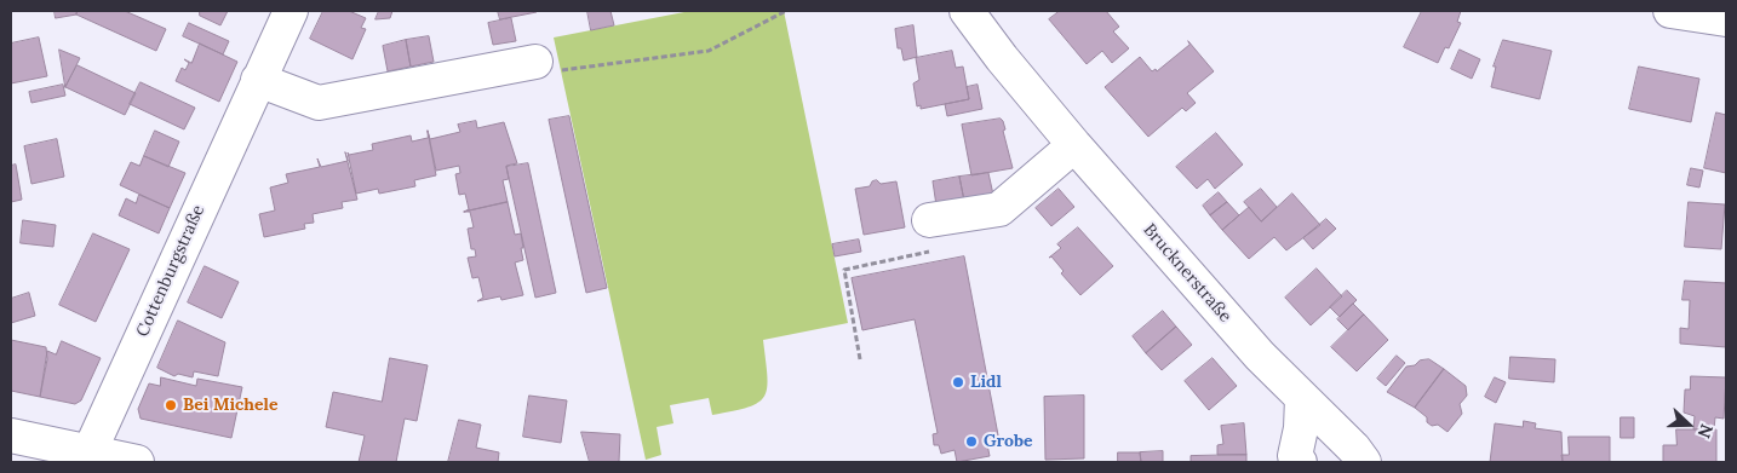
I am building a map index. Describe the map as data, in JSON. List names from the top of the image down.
{
  "streets": {
    "street": ["Cottenburgstraße", "Brucknerstraße"]
  },
  "places": ["Lidl", "Bei Michele", "Grobe"],
  "north": "right"
}
